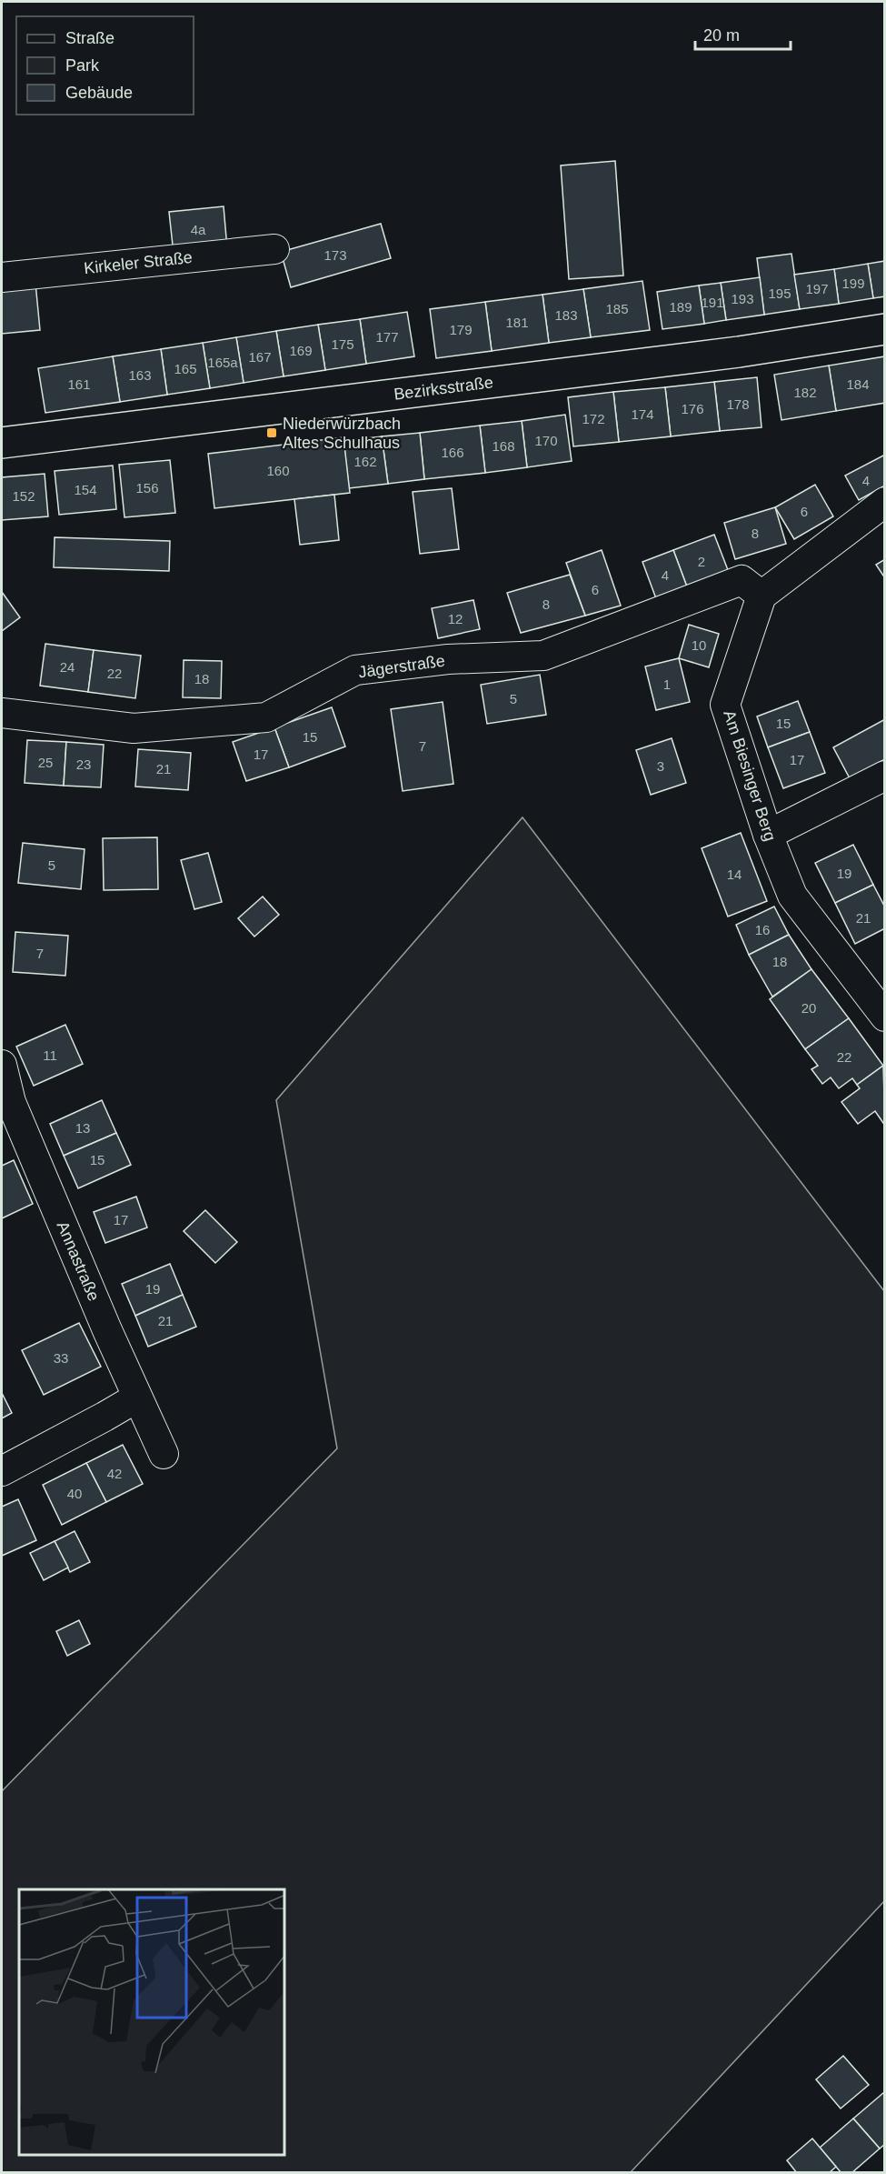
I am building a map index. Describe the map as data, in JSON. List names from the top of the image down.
{
  "streets": {
    "main road": ["Bezirksstraße"],
    "street": [
      "Kirkeler Straße",
      "Jägerstraße",
      "Am Biesinger Berg",
      "Annastraße"
    ]
  },
  "crossings": [
    ["Jägerstraße", "Am Biesinger Berg"]
  ],
  "places": {
    "transit": ["Niederwürzbach Altes Schulhaus"]
  },
  "house_numbers": [
    "4a",
    "173",
    "199",
    "197",
    "195",
    "193",
    "191",
    "189",
    "185",
    "183",
    "181",
    "179",
    "177",
    "175",
    "169",
    "167",
    "165a",
    "165",
    "163",
    "161",
    "184",
    "182",
    "178",
    "176",
    "174",
    "172",
    "170",
    "168",
    "166",
    "162",
    "160",
    "4",
    "156",
    "154",
    "152",
    "6",
    "8",
    "2",
    "4",
    "6",
    "8",
    "12",
    "10",
    "24",
    "22",
    "18",
    "1",
    "5",
    "15",
    "15",
    "7",
    "17",
    "17",
    "25",
    "23",
    "3",
    "21",
    "5",
    "19",
    "14",
    "21",
    "16",
    "7",
    "18",
    "20",
    "11",
    "22",
    "13",
    "15",
    "17",
    "19",
    "21",
    "33",
    "42",
    "40"
  ],
  "legend": ["Straße", "Park", "Gebäude"],
  "scale_bar": "20 m"
}
